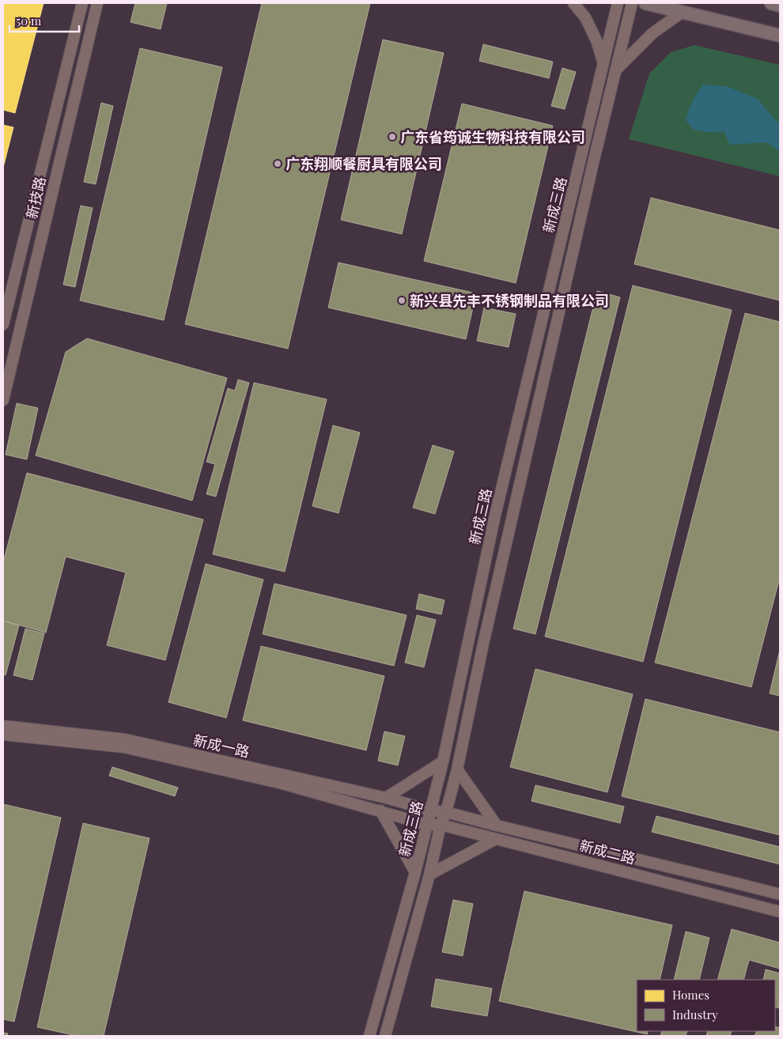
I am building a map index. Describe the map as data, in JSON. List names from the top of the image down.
{
  "streets": {
    "street": [
      "新技路",
      "新成三路",
      "新成一路",
      "新成二路"
    ]
  },
  "crossings": [
    ["新成三路", "新成一路"],
    ["新成三路", "新成二路"],
    ["新成一路", "新成二路"]
  ],
  "places": ["广东省筠诚生物科技有限公司", "广东翔顺餐厨具有限公司", "新兴县先丰不锈钢制品有限公司"],
  "legend": ["Homes", "Industry"],
  "scale_bar": "50 m"
}
